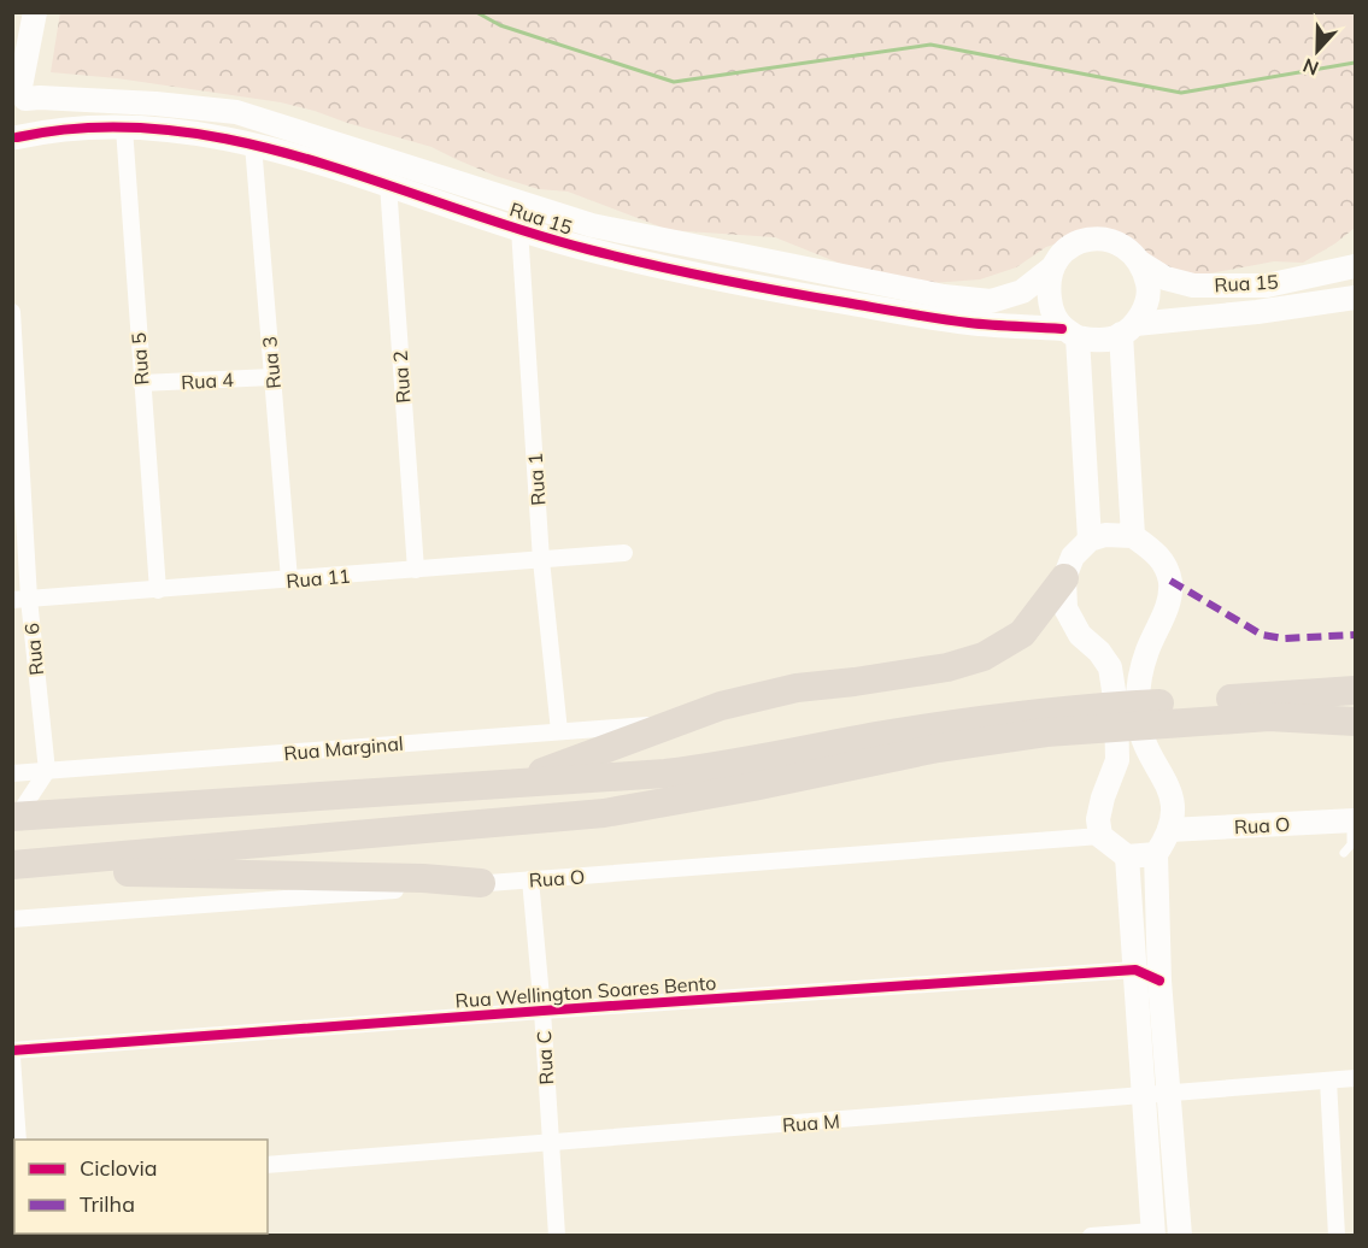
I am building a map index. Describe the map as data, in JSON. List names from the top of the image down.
{
  "streets": {
    "street": [
      "Rua 15",
      "Rua 5",
      "Rua 3",
      "Rua 2",
      "Rua 4",
      "Rua 1",
      "Rua 11",
      "Rua 6",
      "Rua Marginal",
      "Rua O",
      "Rua Wellington Soares Bento",
      "Rua C",
      "Rua M"
    ]
  },
  "crossings": [
    ["Rua 15", "Rua 5"],
    ["Rua 15", "Rua 3"],
    ["Rua 15", "Rua 2"],
    ["Rua 15", "Rua 1"],
    ["Rua 5", "Rua 4"],
    ["Rua 5", "Rua 11"],
    ["Rua 3", "Rua 4"],
    ["Rua 3", "Rua 11"],
    ["Rua 2", "Rua 11"],
    ["Rua 1", "Rua 11"],
    ["Rua 1", "Rua Marginal"],
    ["Rua 11", "Rua 6"],
    ["Rua 6", "Rua Marginal"],
    ["Rua O", "Rua C"],
    ["Rua Wellington Soares Bento", "Rua C"],
    ["Rua C", "Rua M"]
  ],
  "legend": ["Ciclovia", "Trilha"],
  "north": "bottom"
}
